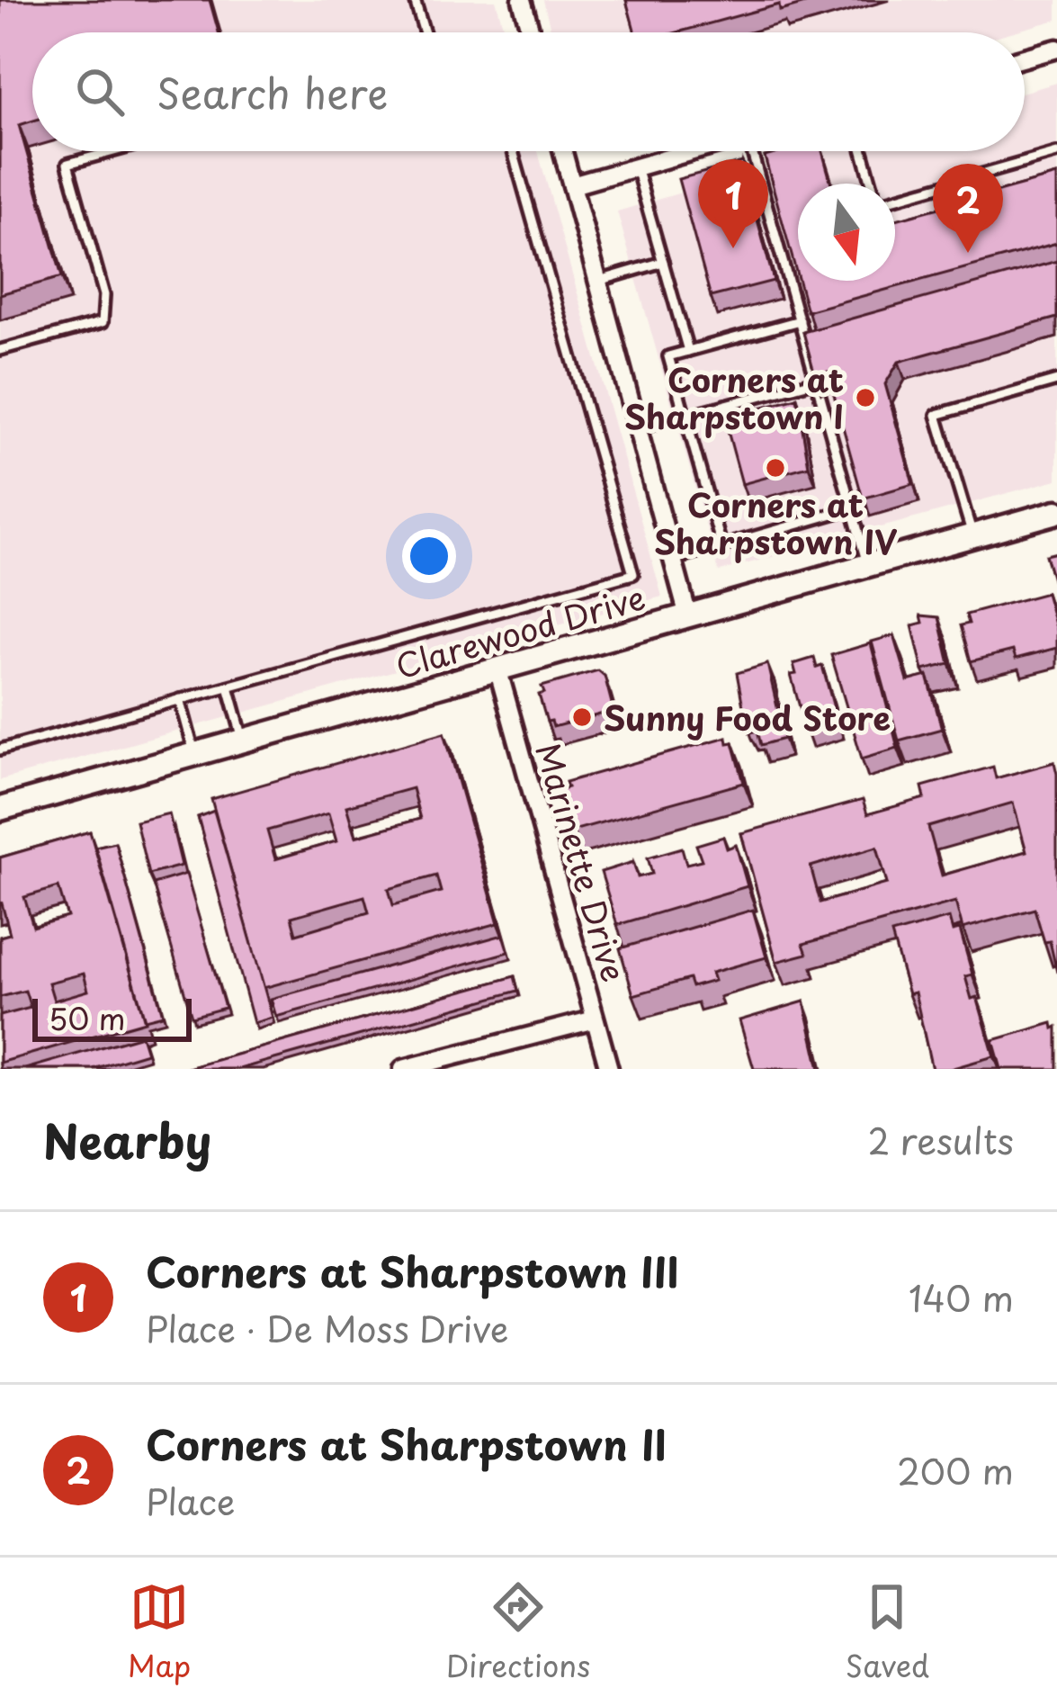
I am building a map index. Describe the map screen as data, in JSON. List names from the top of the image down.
{
  "streets": {
    "street": ["Clarewood Drive", "Marinette Drive"]
  },
  "crossings": [
    ["Clarewood Drive", "Marinette Drive"]
  ],
  "places": ["Corners at Sharpstown I", "Corners at Sharpstown IV", "Sunny Food Store"],
  "scale_bar": "50 m",
  "north": "bottom",
  "page": {
    "search": "Search here",
    "pins": ["1", "2"],
    "scale": "50 m",
    "heading": ["Nearby", "2 results"],
    "list": [
      {
        "mark": "1",
        "name": "Corners at Sharpstown III",
        "note": "Place · De Moss Drive",
        "value": "140 m"
      },
      {
        "mark": "2",
        "name": "Corners at Sharpstown II",
        "note": "Place",
        "value": "200 m"
      }
    ],
    "nav": ["Map", "Directions", "Saved"]
  }
}
